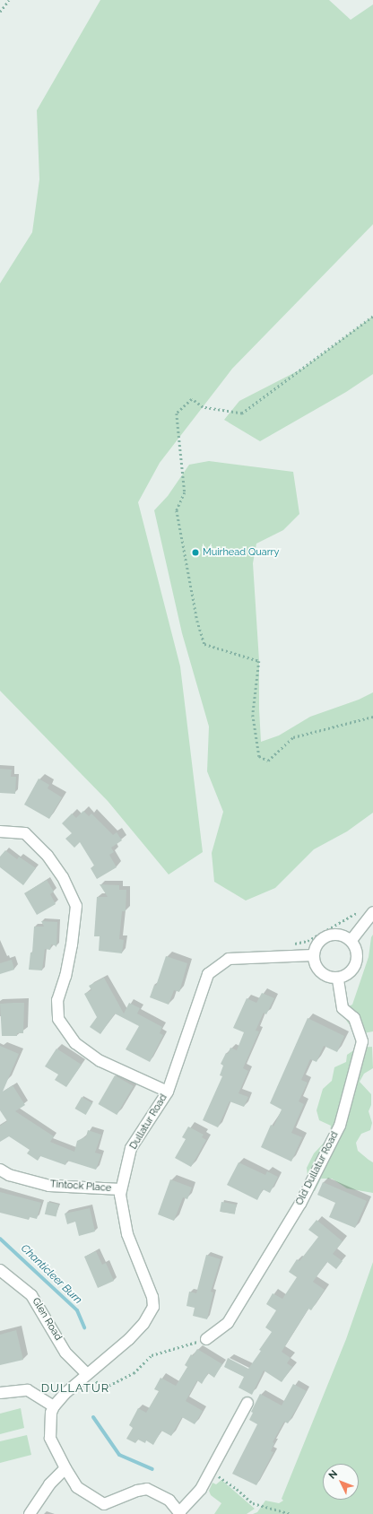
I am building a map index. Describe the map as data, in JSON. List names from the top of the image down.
{
  "streets": {
    "street": [
      "Dullatur Road",
      "Old Dullatur Road",
      "Tintock Place",
      "Glen Road"
    ]
  },
  "crossings": [
    ["Dullatur Road", "Old Dullatur Road"],
    ["Dullatur Road", "Tintock Place"],
    ["Dullatur Road", "Glen Road"]
  ],
  "districts": ["DULLATUR"],
  "water": ["Chanticleer Burn"],
  "places": ["Muirhead Quarry"],
  "north": "top left"
}
